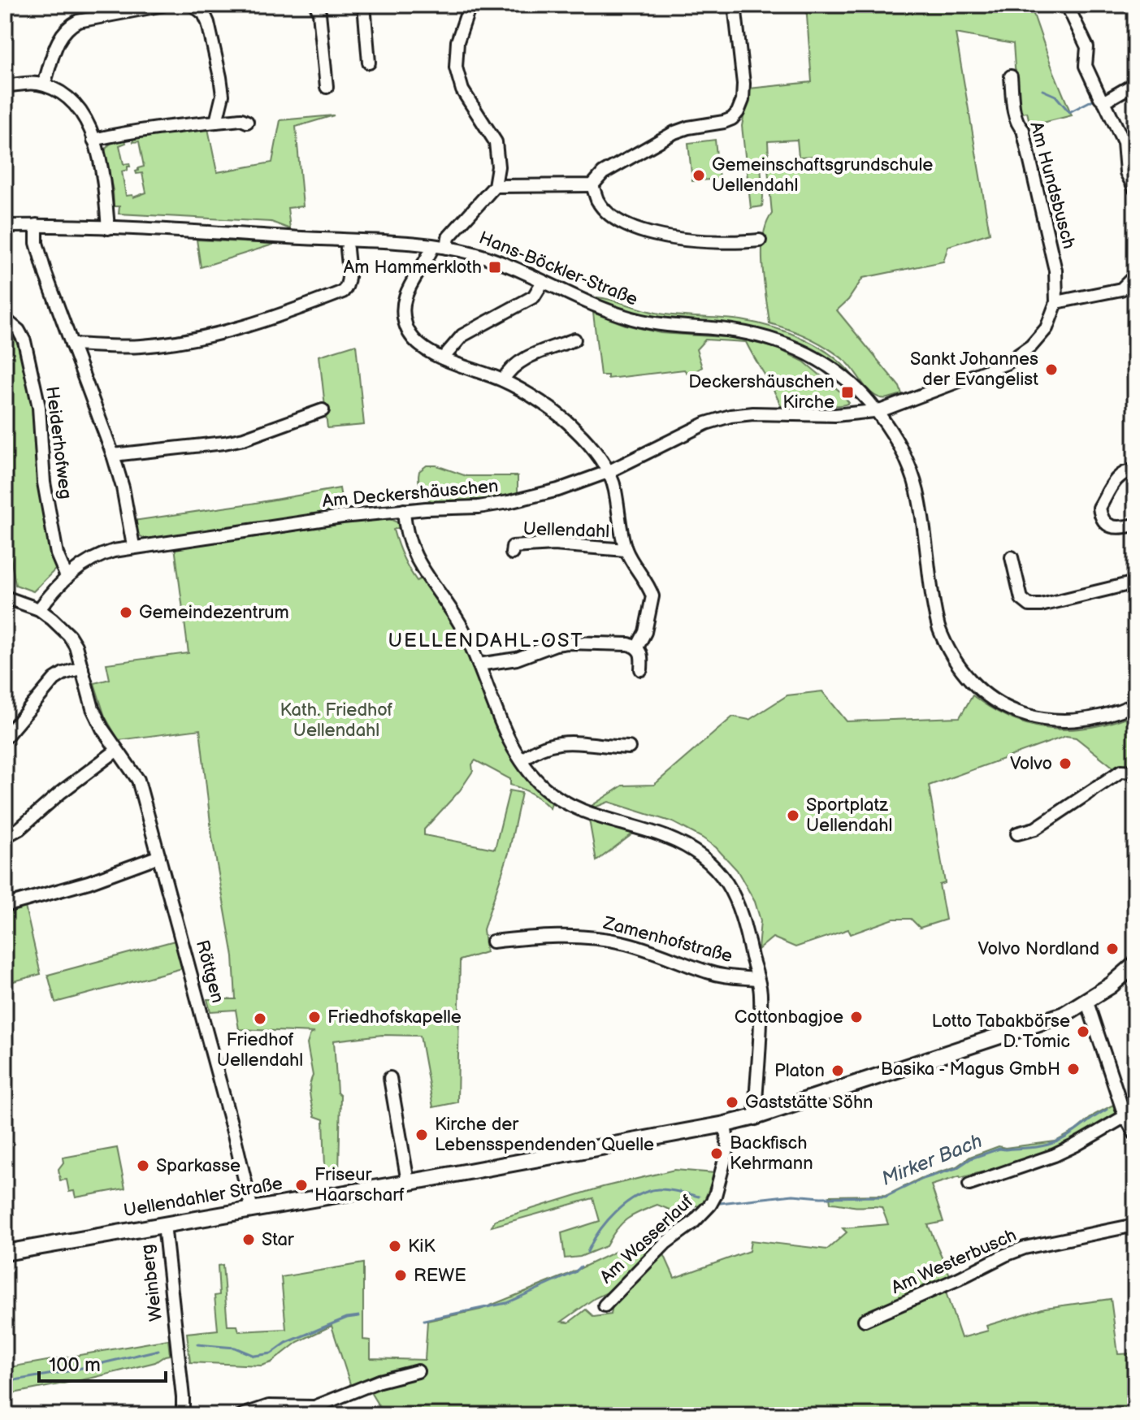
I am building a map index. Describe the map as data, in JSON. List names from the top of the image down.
{
  "streets": {
    "main road": ["Uellendahler Straße"],
    "street": [
      "Am Hundsbusch",
      "Hans-Böckler-Straße",
      "Heiderhofweg",
      "Am Deckershäuschen",
      "Uellendahl",
      "Zamenhofstraße",
      "Röttgen",
      "Am Wasserlauf",
      "Am Westerbusch",
      "Weinberg"
    ]
  },
  "crossings": [
    ["Am Hundsbusch", "Am Deckershäuschen"],
    ["Hans-Böckler-Straße", "Am Deckershäuschen"],
    ["Heiderhofweg", "Am Deckershäuschen"],
    ["Am Deckershäuschen", "Uellendahl"],
    ["Am Deckershäuschen", "Röttgen"],
    ["Röttgen", "Uellendahler Straße"],
    ["Uellendahler Straße", "Am Wasserlauf"],
    ["Uellendahler Straße", "Weinberg"]
  ],
  "districts": ["UELLENDAHL-OST"],
  "water": ["Mirker Bach"],
  "parks": ["Kath. Friedhof Uellendahl"],
  "places": {
    "other": [
      "Gemeinschaftsgrundschule Uellendahl",
      "Sankt Johannes der Evangelist",
      "Gemeindezentrum",
      "Volvo",
      "Sportplatz Uellendahl",
      "Volvo Nordland",
      "Friedhofskapelle",
      "Cottonbagjoe",
      "Friedhof Uellendahl",
      "Lotto Tabakbörse D. Tomic",
      "Basika - Magus GmbH",
      "Platon",
      "Gaststätte Söhn",
      "Kirche der Lebensspendenden Quelle",
      "Backfisch Kehrmann",
      "Sparkasse",
      "Friseur Haarscharf",
      "Star",
      "KiK",
      "REWE"
    ],
    "transit": ["Am Hammerkloth", "Deckershäuschen Kirche"]
  },
  "scale_bar": "100 m"
}
